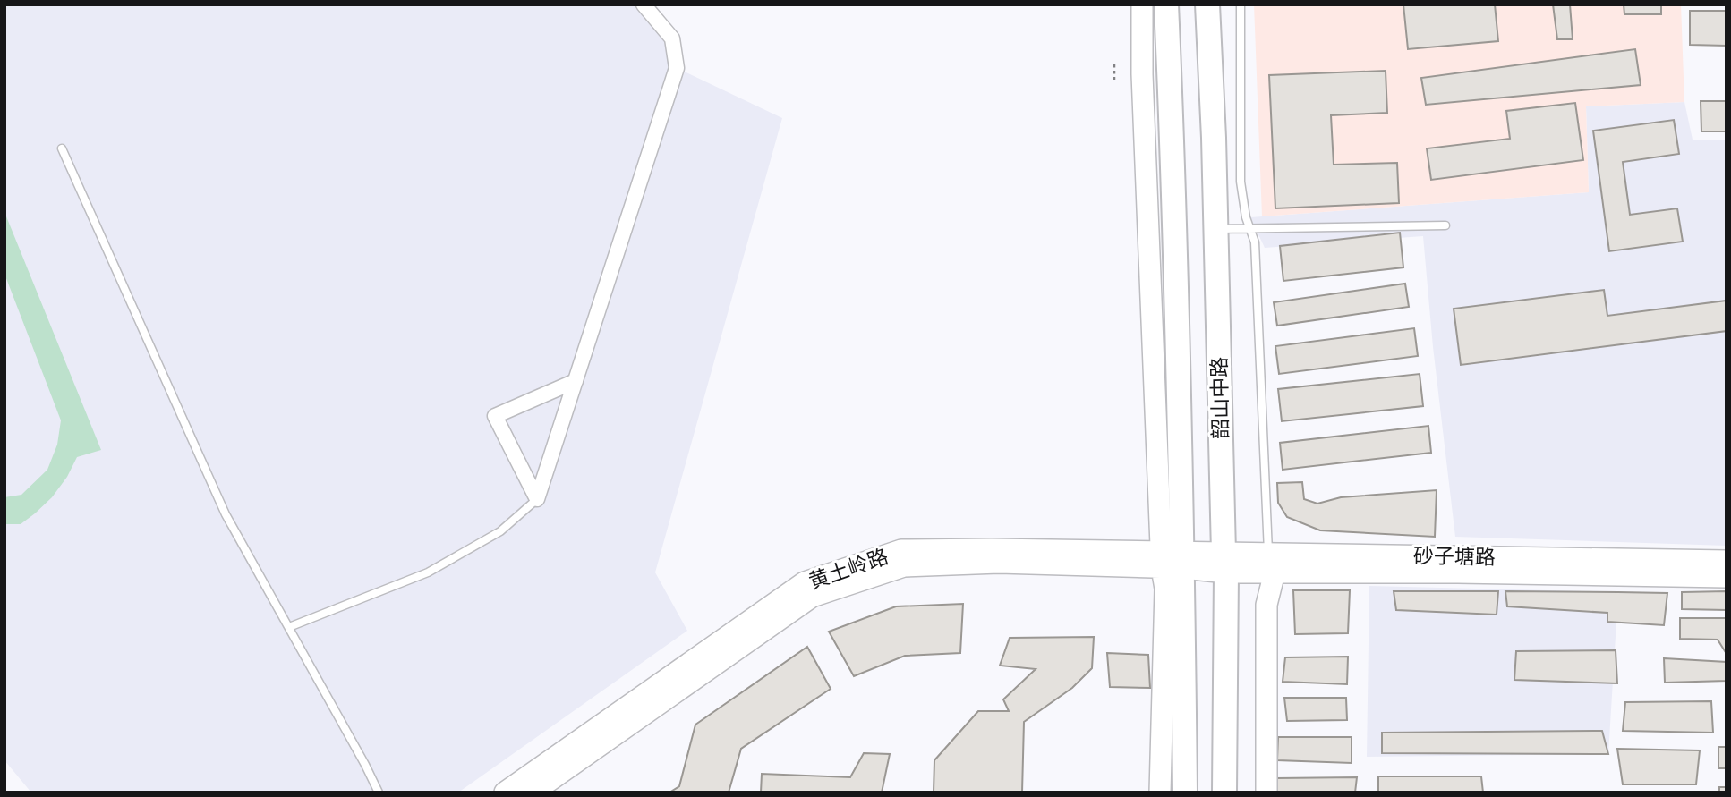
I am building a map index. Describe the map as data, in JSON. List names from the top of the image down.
{
  "streets": {
    "main road": ["韶山中路"],
    "street": ["砂子塘路", "黄土岭路"]
  },
  "crossings": [
    ["韶山中路", "砂子塘路"],
    ["韶山中路", "黄土岭路"],
    ["砂子塘路", "黄土岭路"]
  ]
}
